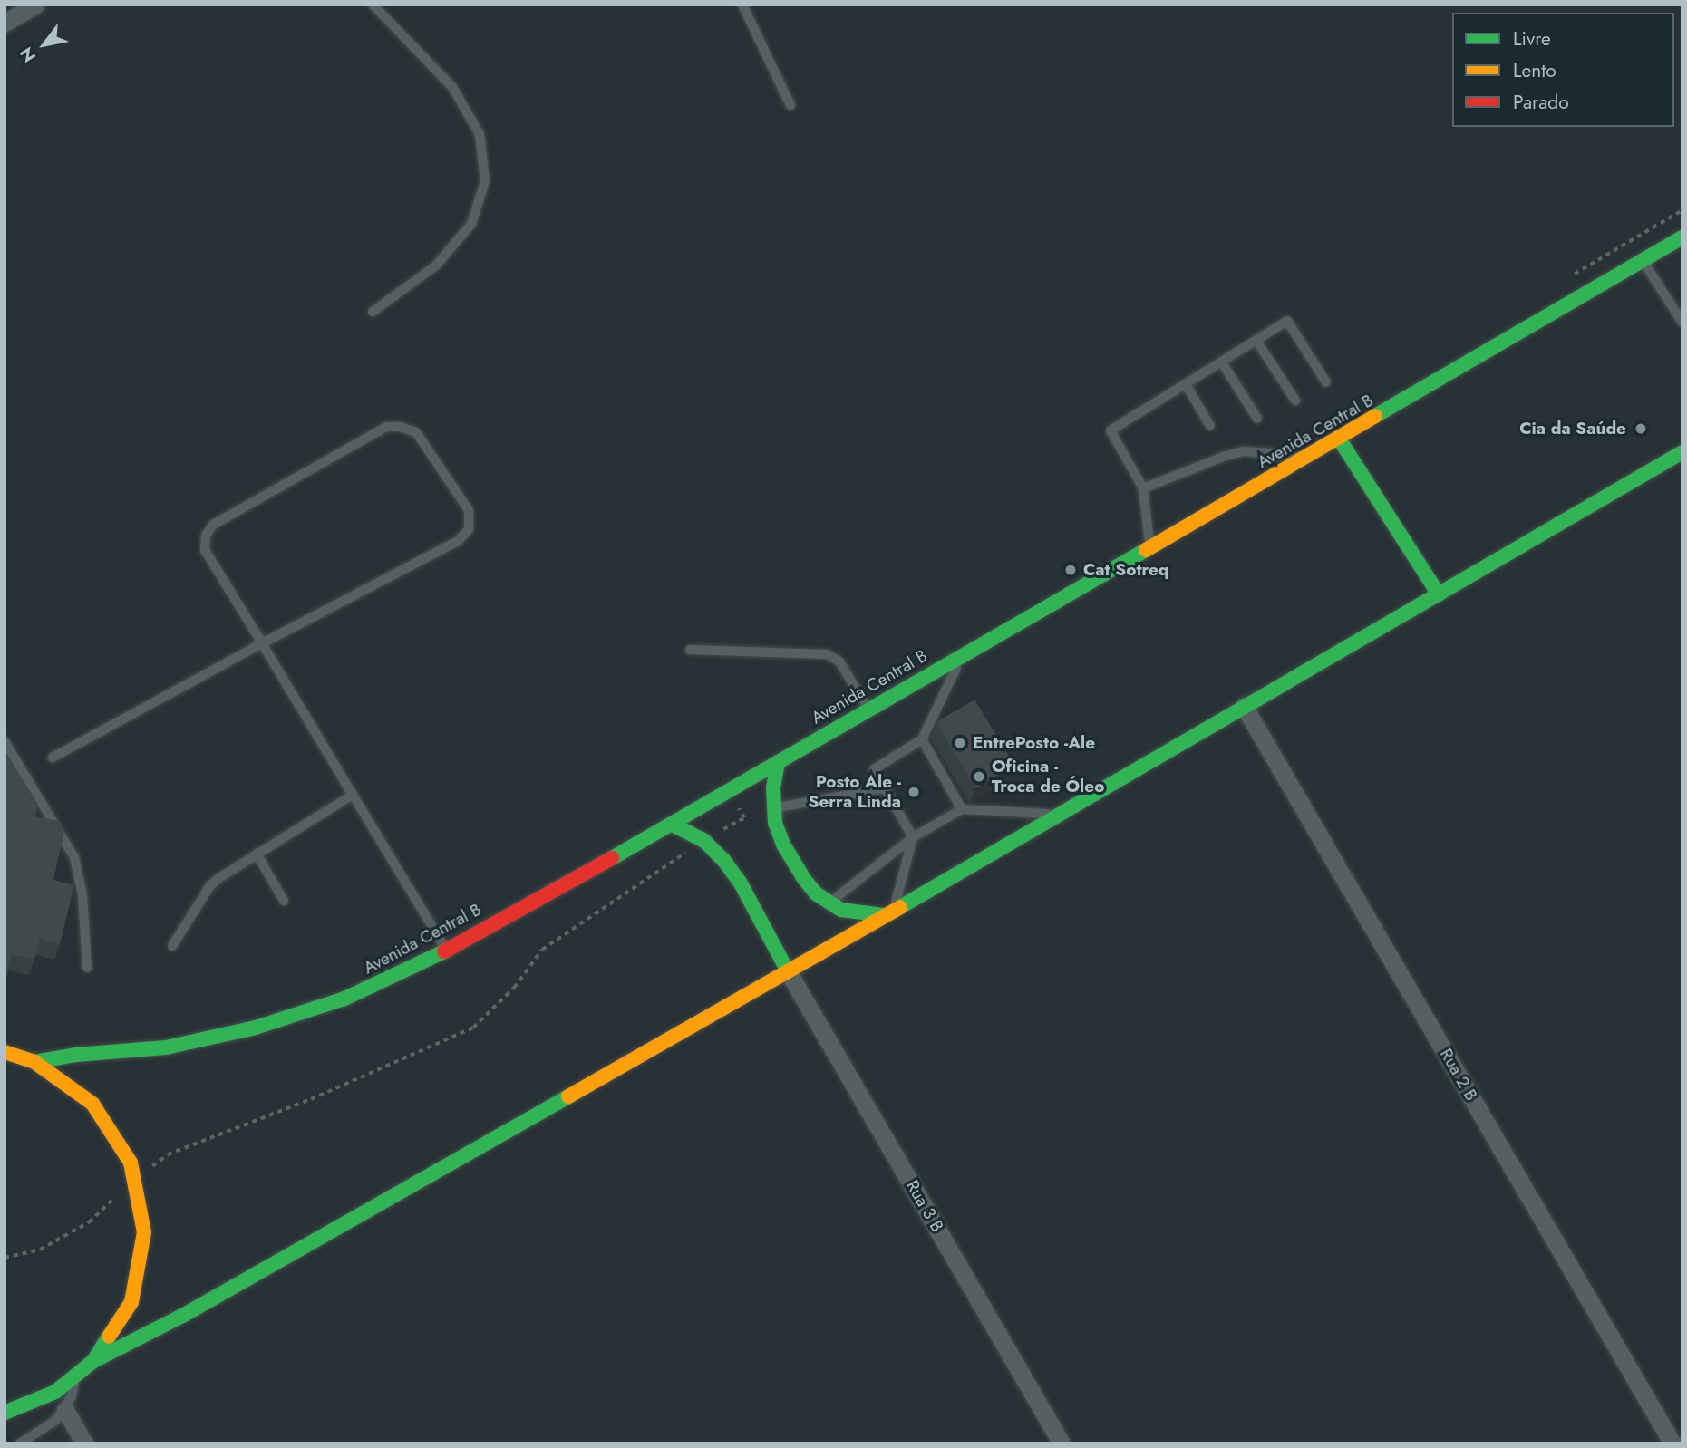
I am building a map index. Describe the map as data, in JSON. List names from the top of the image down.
{
  "streets": {
    "main road": ["Avenida Central B"],
    "street": ["Rua 2 B", "Rua 3 B"]
  },
  "crossings": [
    ["Avenida Central B", "Rua 2 B"],
    ["Avenida Central B", "Rua 3 B"]
  ],
  "places": [
    "Cia da Saúde",
    "Cat Sotreq",
    "EntrePosto -Ale",
    "Oficina - Troca de Óleo",
    "Posto Ale - Serra Linda"
  ],
  "legend": ["Livre", "Lento", "Parado"],
  "north": "bottom left"
}
